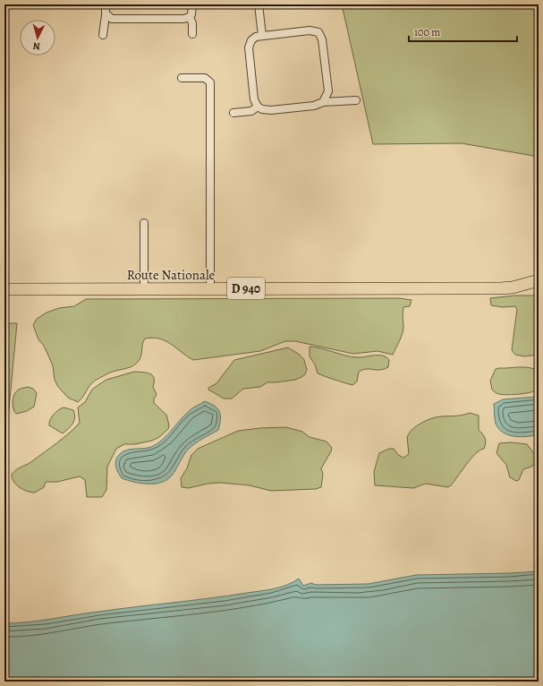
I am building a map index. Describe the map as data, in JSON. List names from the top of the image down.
{
  "streets": {
    "main road": ["Route Nationale", "D 940"]
  },
  "crossings": [
    ["Route Nationale", "D 940"]
  ],
  "scale_bar": "100 m",
  "north": "bottom"
}
